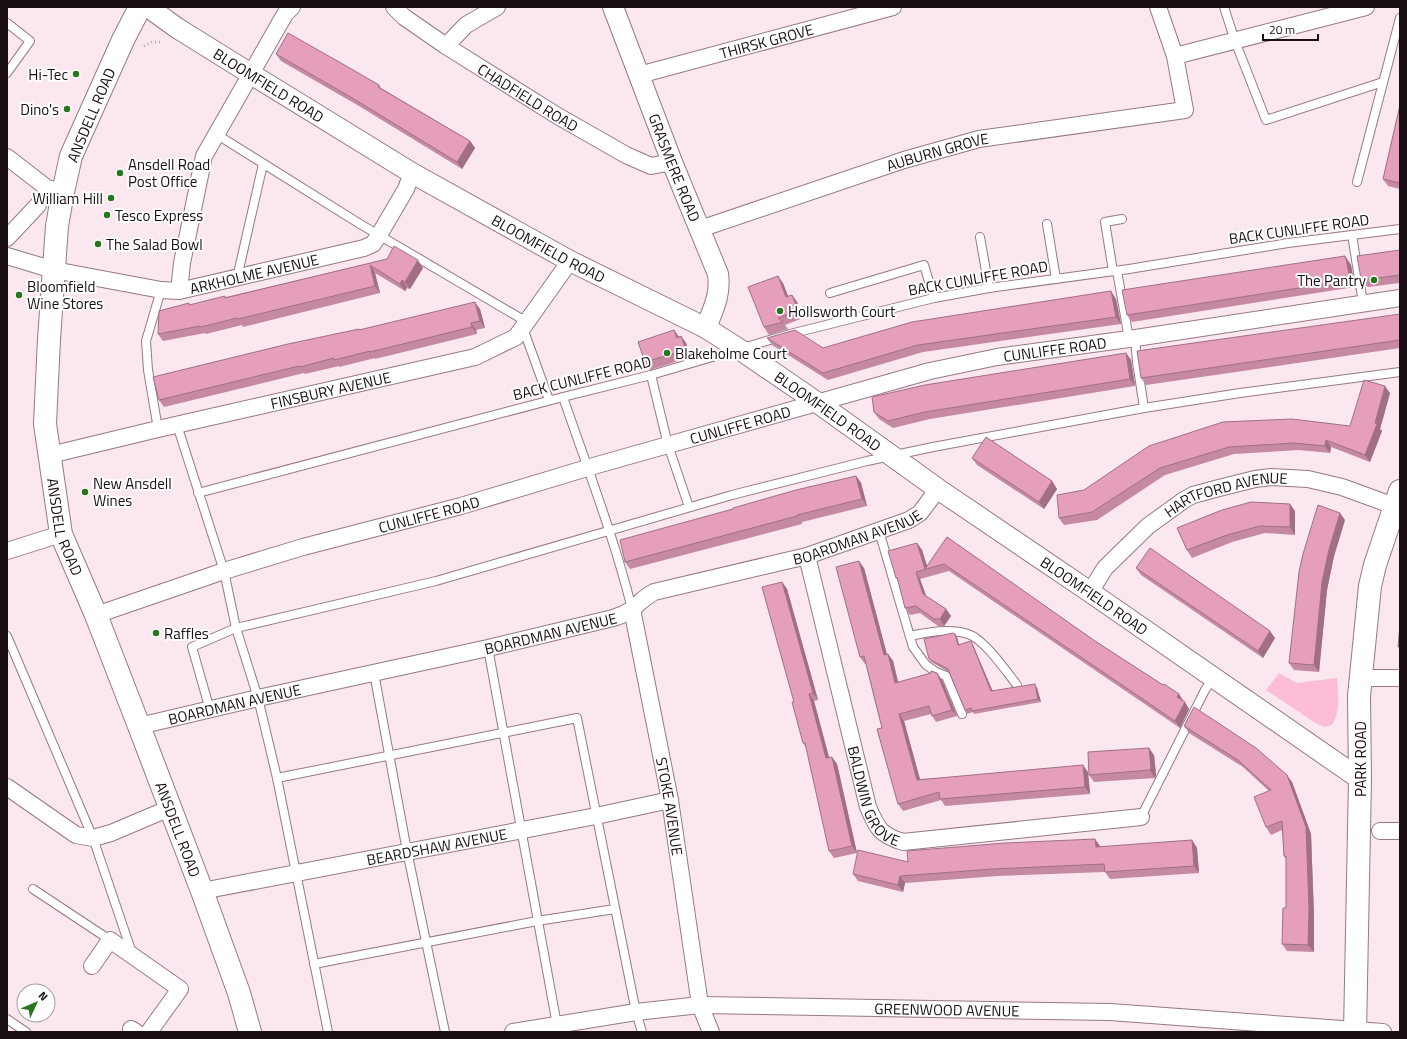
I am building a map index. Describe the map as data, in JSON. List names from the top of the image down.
{
  "streets": {
    "main road": ["ANSDELL ROAD", "PARK ROAD"],
    "street": [
      "THIRSK GROVE",
      "BLOOMFIELD ROAD",
      "CHADFIELD ROAD",
      "AUBURN GROVE",
      "GRASMERE ROAD",
      "ARKHOLME AVENUE",
      "CUNLIFFE ROAD",
      "FINSBURY AVENUE",
      "HARTFORD AVENUE",
      "BOARDMAN AVENUE",
      "BALDWIN GROVE",
      "STOKE AVENUE",
      "BEARDSHAW AVENUE",
      "GREENWOOD AVENUE"
    ],
    "lane": ["BACK CUNLIFFE ROAD"]
  },
  "crossings": [
    ["THIRSK GROVE", "GRASMERE ROAD"],
    ["BLOOMFIELD ROAD", "GRASMERE ROAD"],
    ["BLOOMFIELD ROAD", "BACK CUNLIFFE ROAD"],
    ["BLOOMFIELD ROAD", "ARKHOLME AVENUE"],
    ["BLOOMFIELD ROAD", "CUNLIFFE ROAD"],
    ["BLOOMFIELD ROAD", "FINSBURY AVENUE"],
    ["BLOOMFIELD ROAD", "HARTFORD AVENUE"],
    ["BLOOMFIELD ROAD", "BOARDMAN AVENUE"],
    ["BLOOMFIELD ROAD", "PARK ROAD"],
    ["CHADFIELD ROAD", "GRASMERE ROAD"],
    ["ANSDELL ROAD", "ARKHOLME AVENUE"],
    ["ANSDELL ROAD", "CUNLIFFE ROAD"],
    ["ANSDELL ROAD", "FINSBURY AVENUE"],
    ["ANSDELL ROAD", "BOARDMAN AVENUE"],
    ["ANSDELL ROAD", "BEARDSHAW AVENUE"],
    ["AUBURN GROVE", "GRASMERE ROAD"],
    ["HARTFORD AVENUE", "PARK ROAD"],
    ["BOARDMAN AVENUE", "BALDWIN GROVE"],
    ["BOARDMAN AVENUE", "STOKE AVENUE"],
    ["PARK ROAD", "GREENWOOD AVENUE"],
    ["STOKE AVENUE", "BEARDSHAW AVENUE"],
    ["STOKE AVENUE", "GREENWOOD AVENUE"]
  ],
  "places": [
    "Hi-Tec",
    "Dino's",
    "Ansdell Road Post Office",
    "William Hill",
    "Tesco Express",
    "The Salad Bowl",
    "The Pantry",
    "Bloomfield Wine Stores",
    "Hollsworth Court",
    "Blakeholme Court",
    "New Ansdell Wines",
    "Raffles"
  ],
  "scale_bar": "20 m",
  "north": "top right"
}
